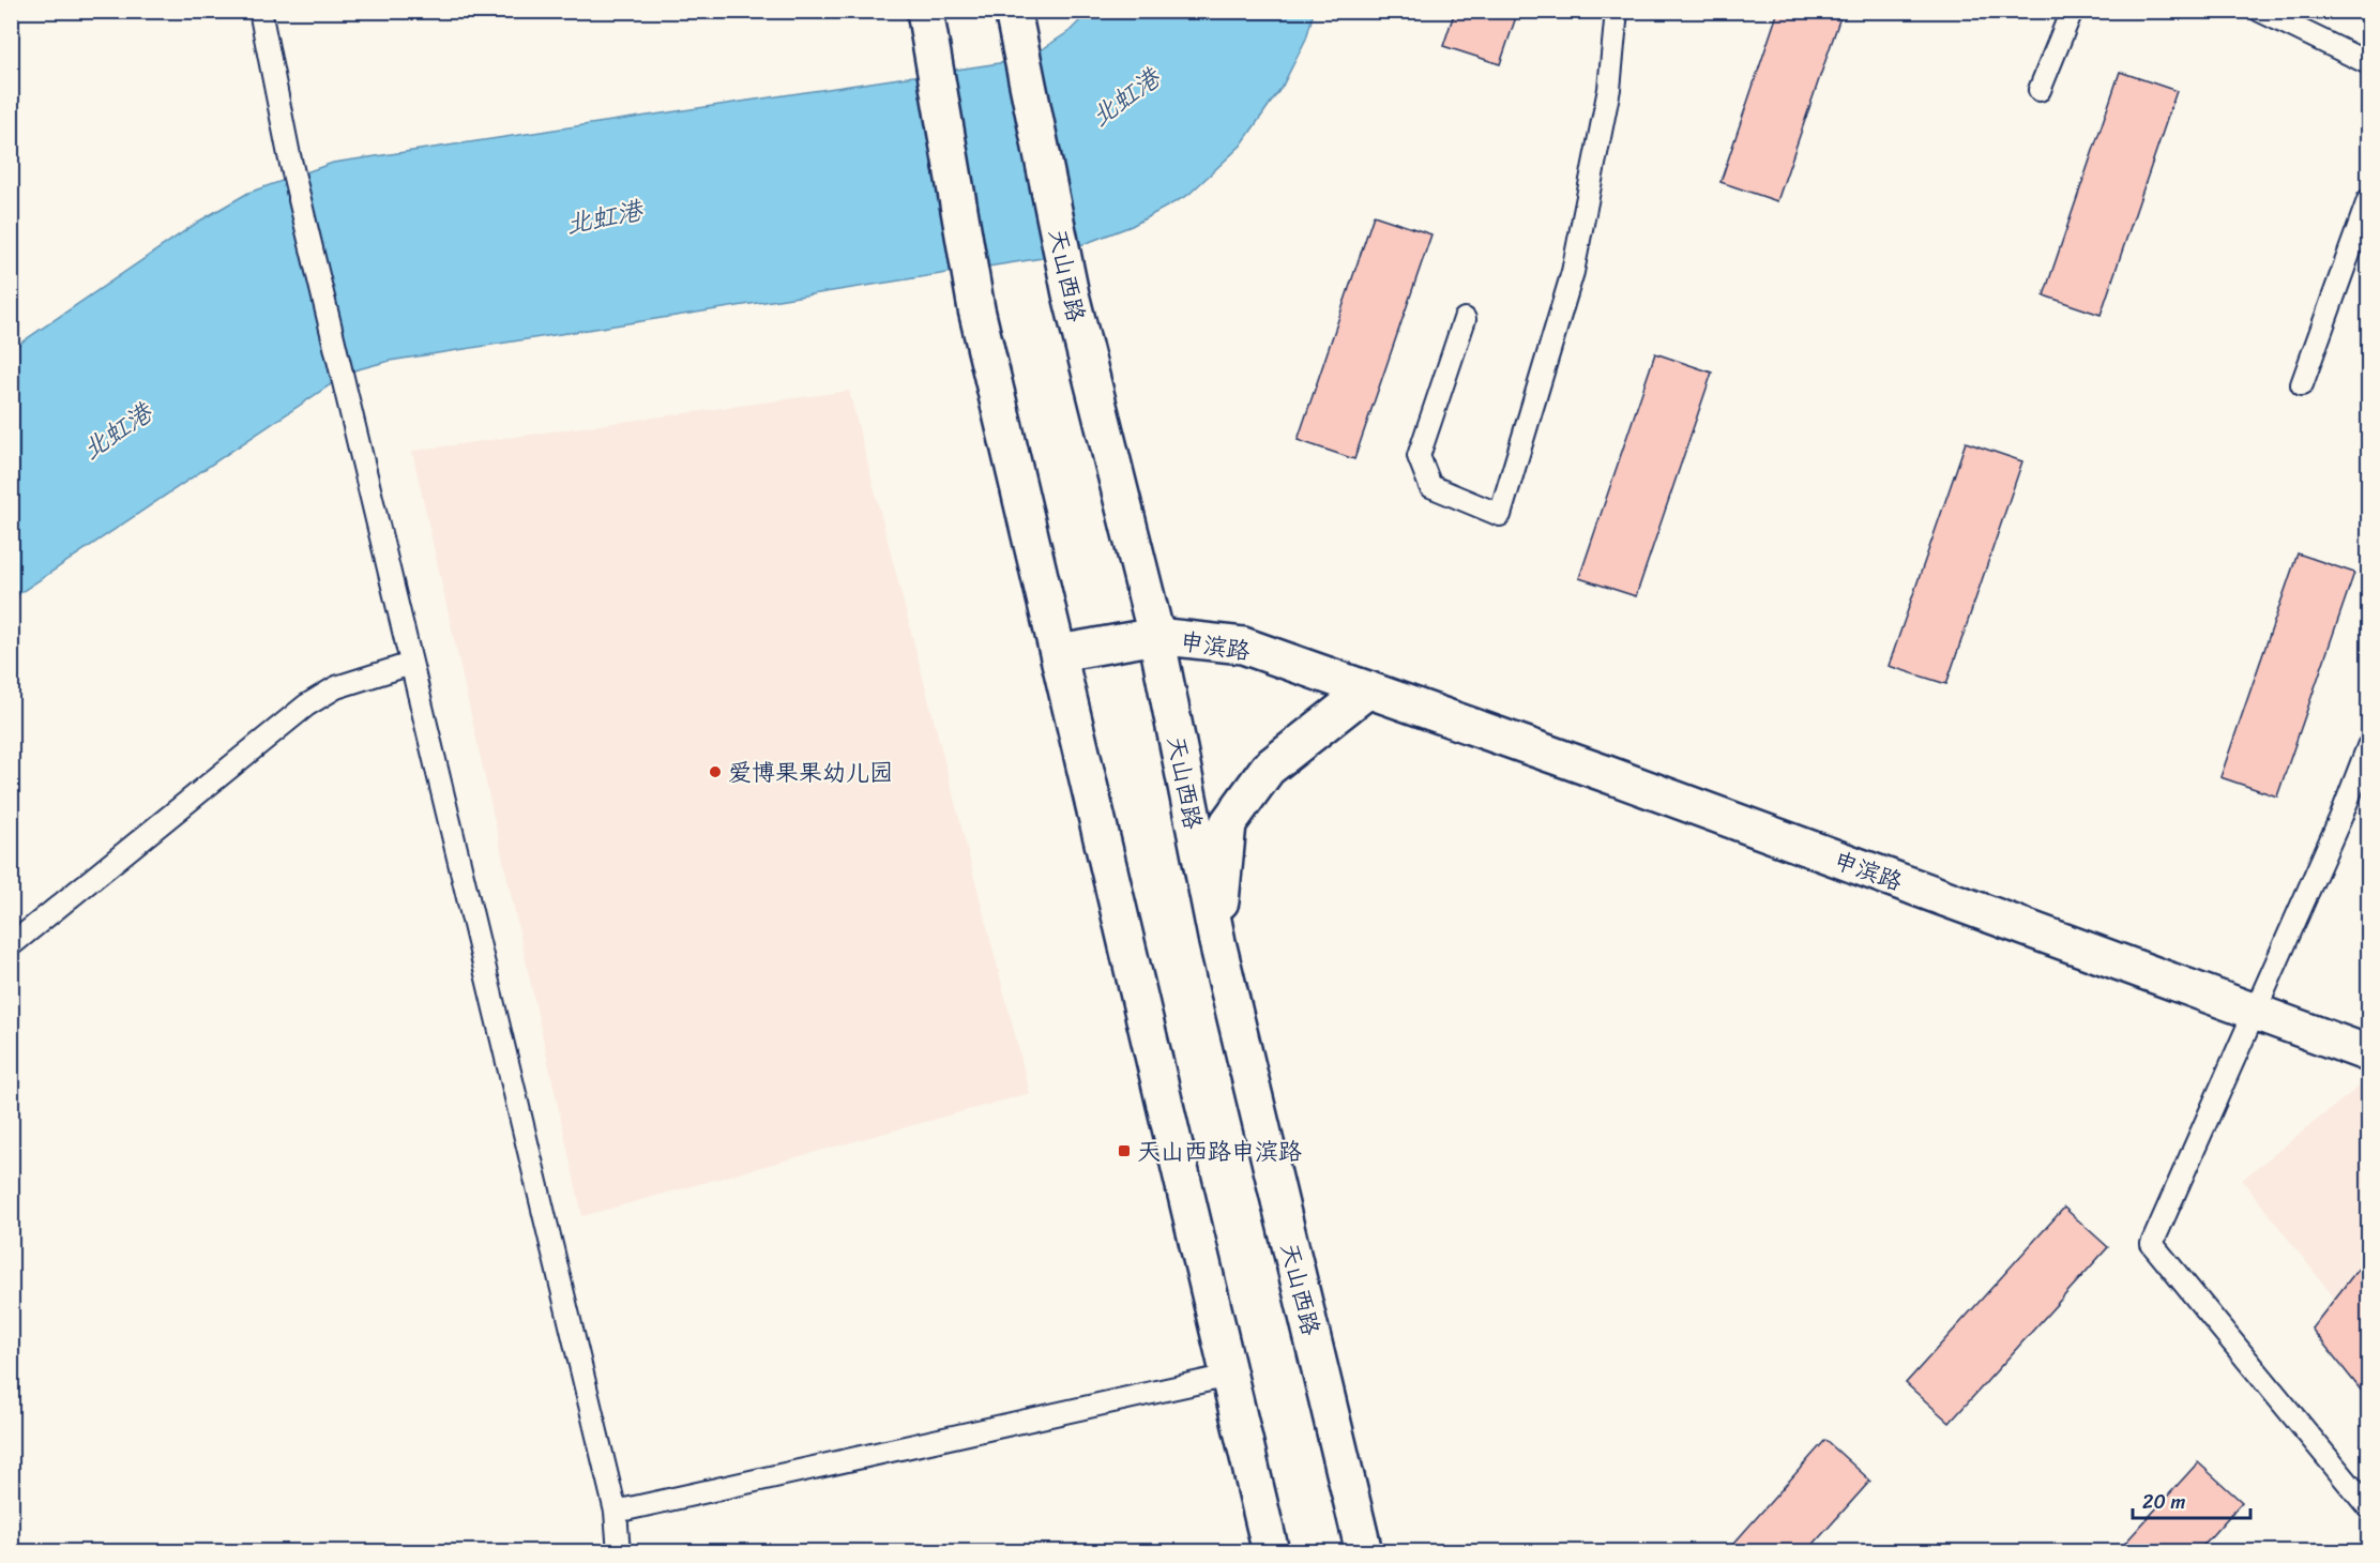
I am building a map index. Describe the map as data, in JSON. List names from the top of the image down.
{
  "streets": {
    "main road": ["天山西路", "申滨路"]
  },
  "crossings": [
    ["天山西路", "申滨路"]
  ],
  "water": ["北虹港"],
  "places": {
    "other": ["爱博果果幼儿园"],
    "transit": ["天山西路申滨路"]
  },
  "scale_bar": "20 m"
}
